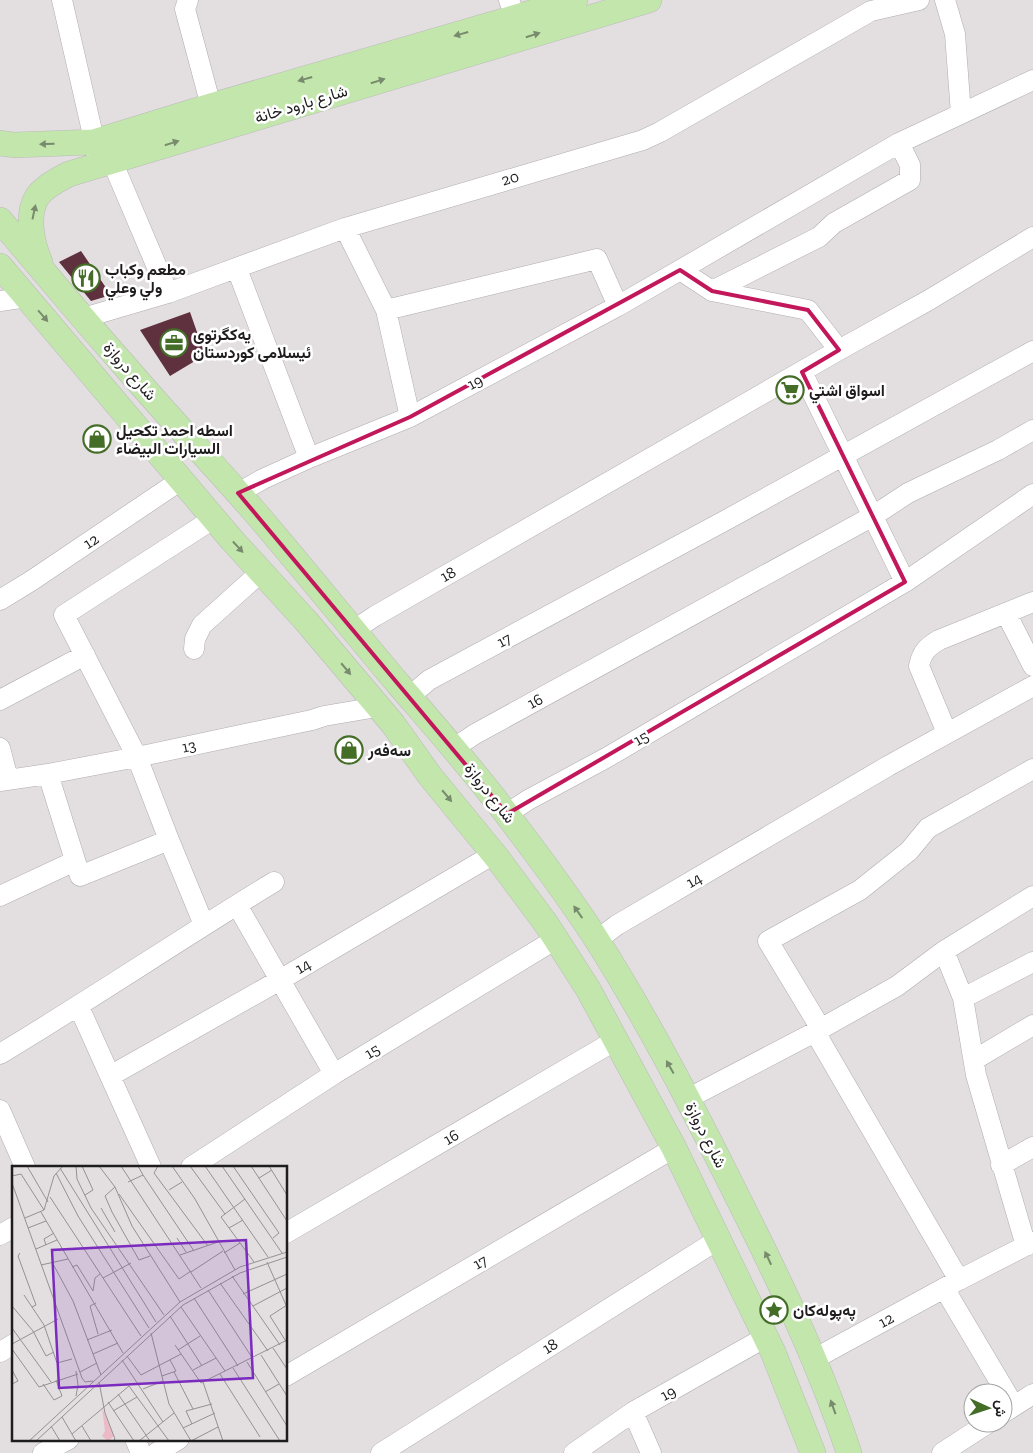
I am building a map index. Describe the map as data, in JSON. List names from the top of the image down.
{
  "streets": {
    "main road": ["شارع بارود خانة", "شارع دروازة"],
    "street": [
      "20",
      "19",
      "12",
      "18",
      "17",
      "16",
      "15",
      "13",
      "14"
    ]
  },
  "crossings": [
    ["شارع بارود خانة", "شارع دروازة"],
    ["20", "شارع دروازة"],
    ["شارع دروازة", "19"],
    ["شارع دروازة", "12"],
    ["شارع دروازة", "18"],
    ["شارع دروازة", "17"],
    ["شارع دروازة", "16"],
    ["شارع دروازة", "15"],
    ["شارع دروازة", "13"],
    ["شارع دروازة", "14"]
  ],
  "places": {
    "restaurant": ["مطعم وكباب ولي وعلي"],
    "office": ["یەکگرتوی ئیسلامی کوردستان"],
    "supermarket": ["اسواق اشتي"],
    "shop": ["اسطه احمد تكحيل السيارات البيضاء", "سەفەر"],
    "place": ["پەپولەکان"]
  },
  "north": "right"
}
